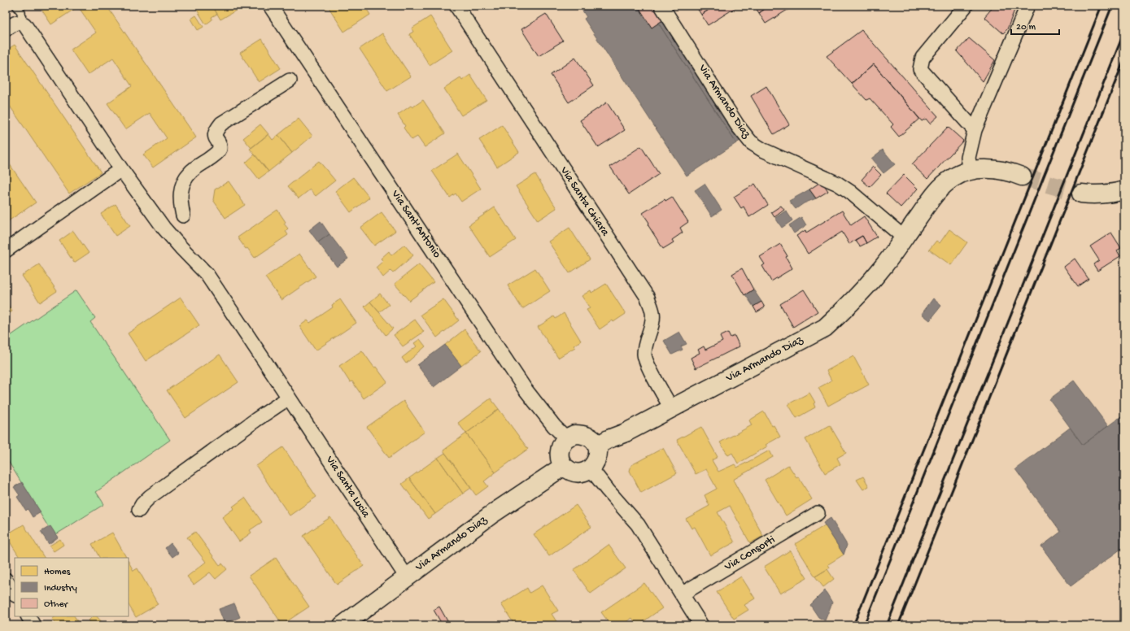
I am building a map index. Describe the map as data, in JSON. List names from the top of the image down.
{
  "streets": {
    "street": [
      "Via Armando Diaz",
      "Via Santa Chiara",
      "Via Sant'Antonio",
      "Via Santa Lucia",
      "Via Consorti"
    ]
  },
  "crossings": [
    ["Via Armando Diaz", "Via Santa Chiara"],
    ["Via Armando Diaz", "Via Sant'Antonio"],
    ["Via Armando Diaz", "Via Santa Lucia"]
  ],
  "legend": ["Homes", "Industry", "Other"],
  "scale_bar": "20 m"
}
